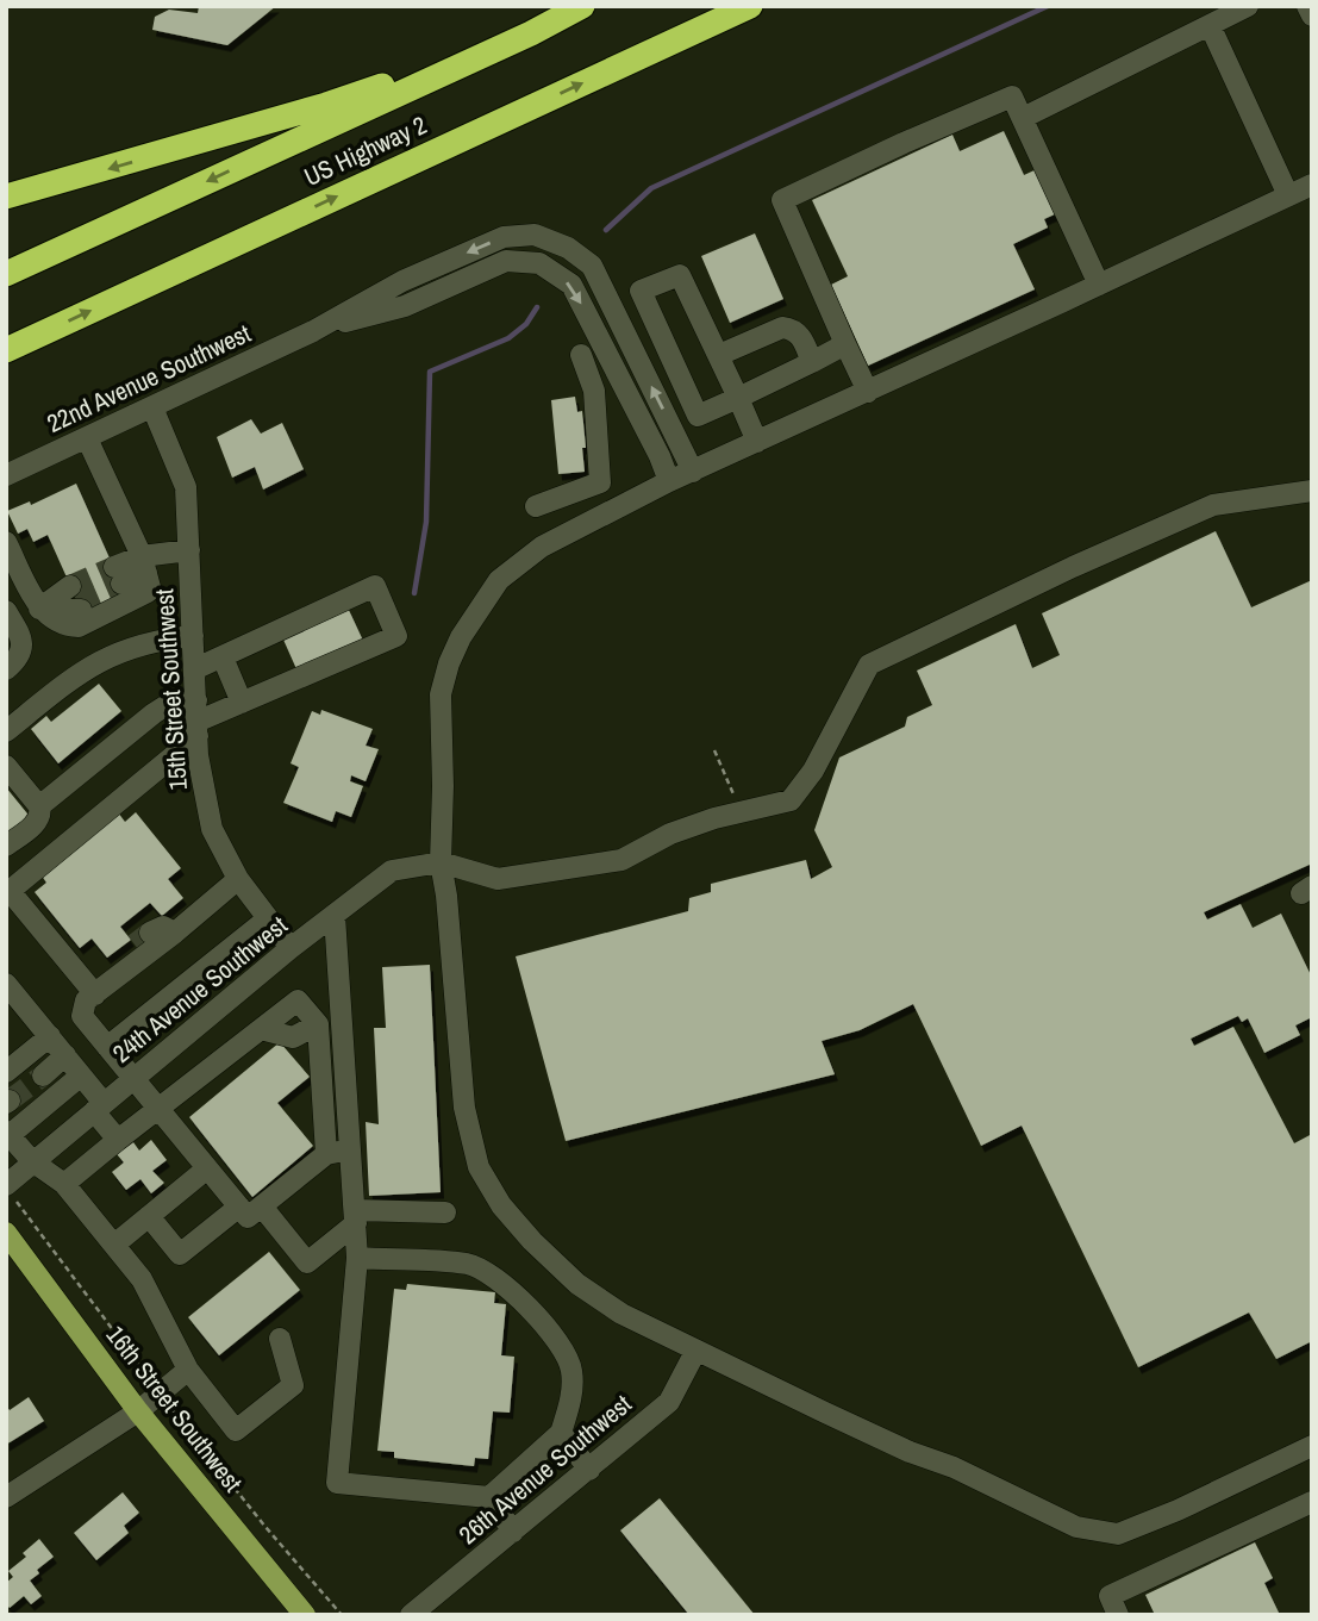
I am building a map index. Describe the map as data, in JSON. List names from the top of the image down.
{
  "streets": {
    "highway": ["US Highway 2"],
    "main road": ["16th Street Southwest"],
    "street": [
      "22nd Avenue Southwest",
      "15th Street Southwest",
      "24th Avenue Southwest",
      "26th Avenue Southwest"
    ]
  },
  "crossings": [
    ["22nd Avenue Southwest", "15th Street Southwest"],
    ["15th Street Southwest", "24th Avenue Southwest"]
  ]
}
